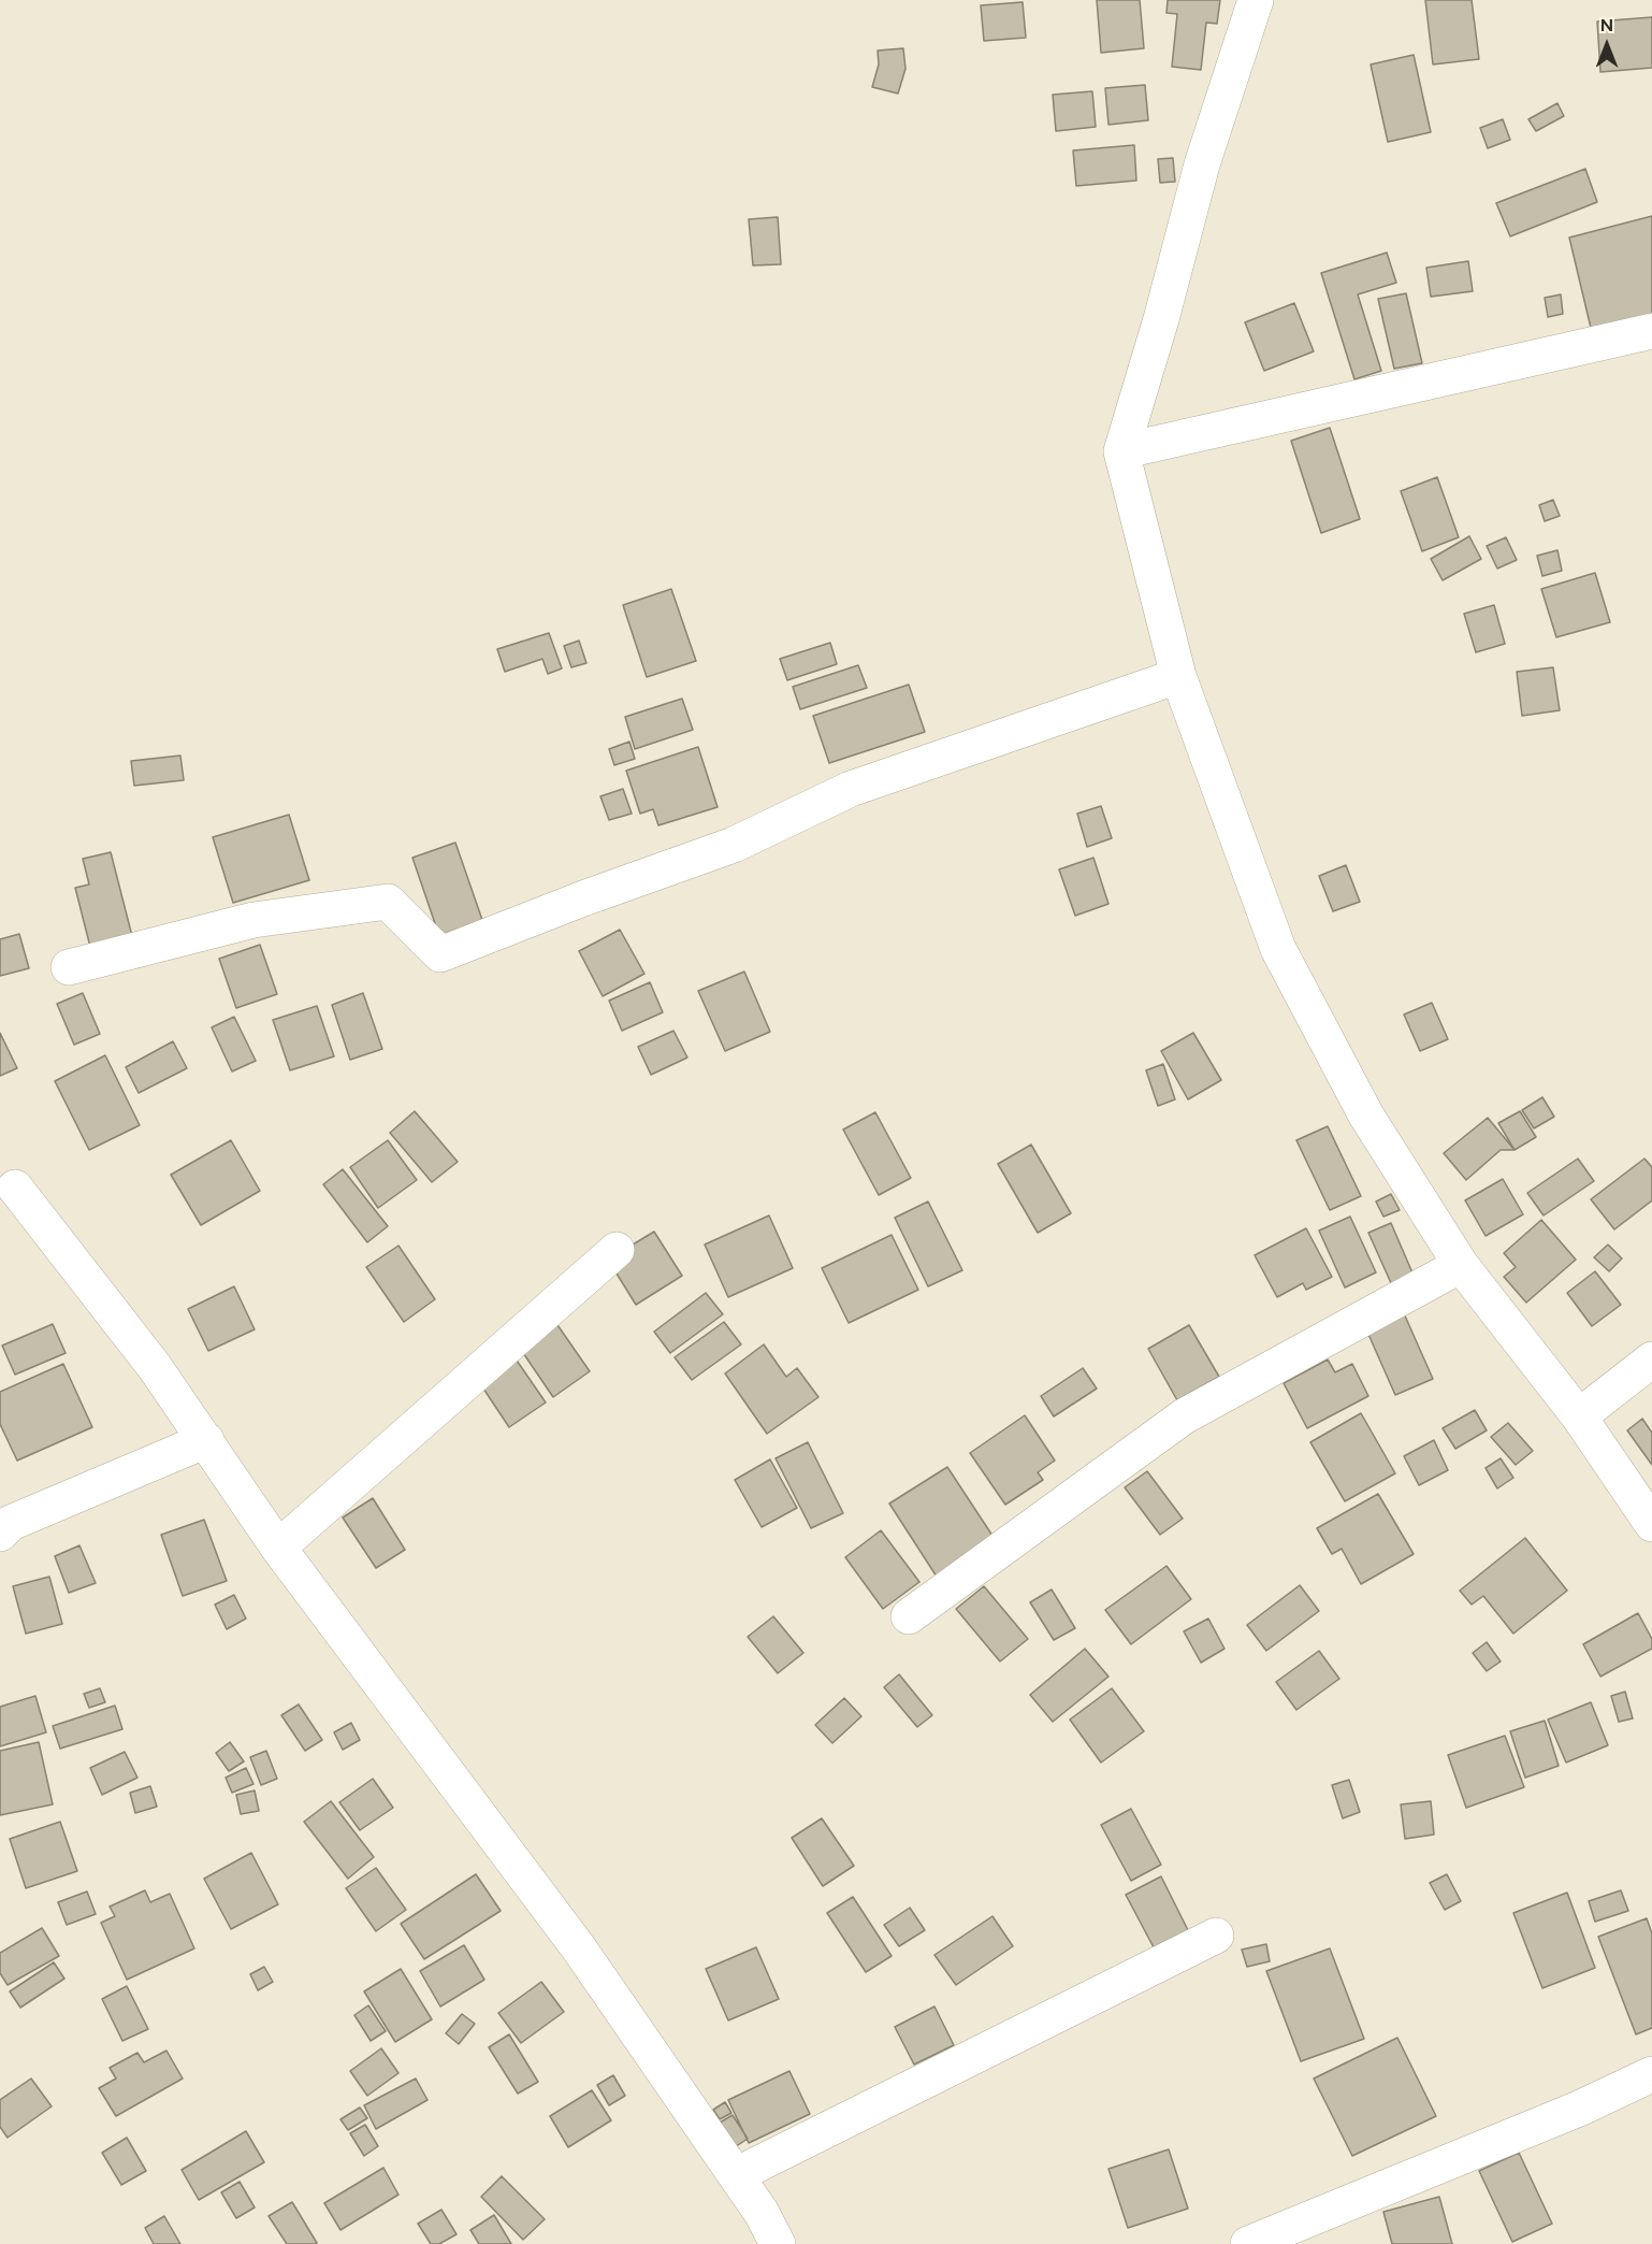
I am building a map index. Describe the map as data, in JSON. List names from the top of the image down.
{
  "north": "top"
}
